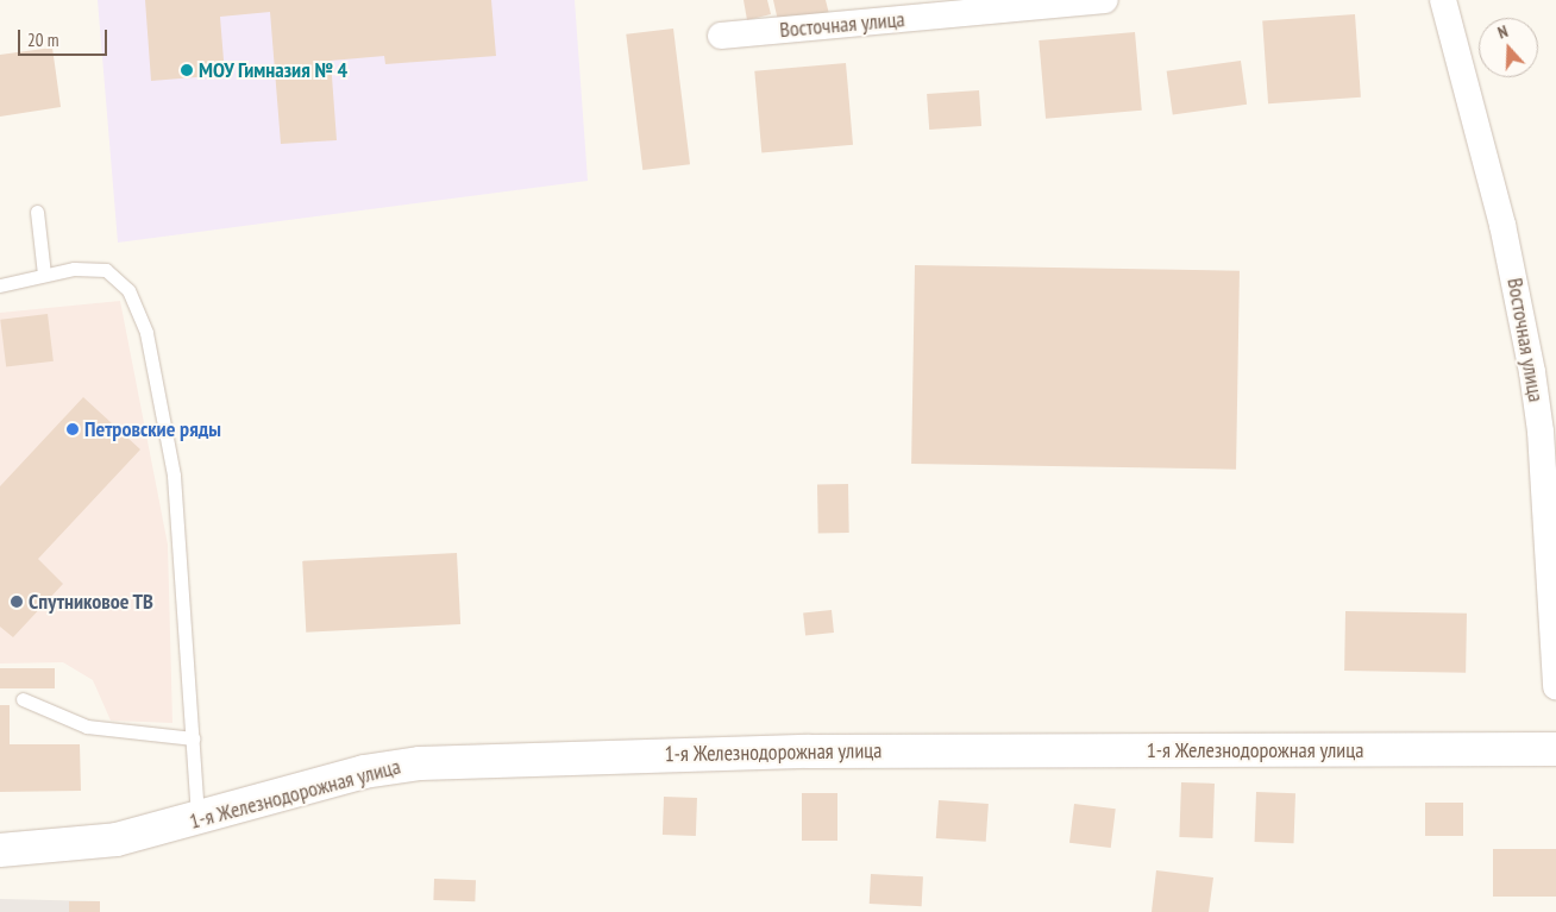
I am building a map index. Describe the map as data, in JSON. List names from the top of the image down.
{
  "streets": {
    "main road": ["1-я Железнодорожная улица"],
    "street": ["Восточная улица"]
  },
  "places": ["МОУ Гимназия № 4", "Петровские ряды", "Спутниковое ТВ"],
  "scale_bar": "20 m",
  "north": "top"
}
